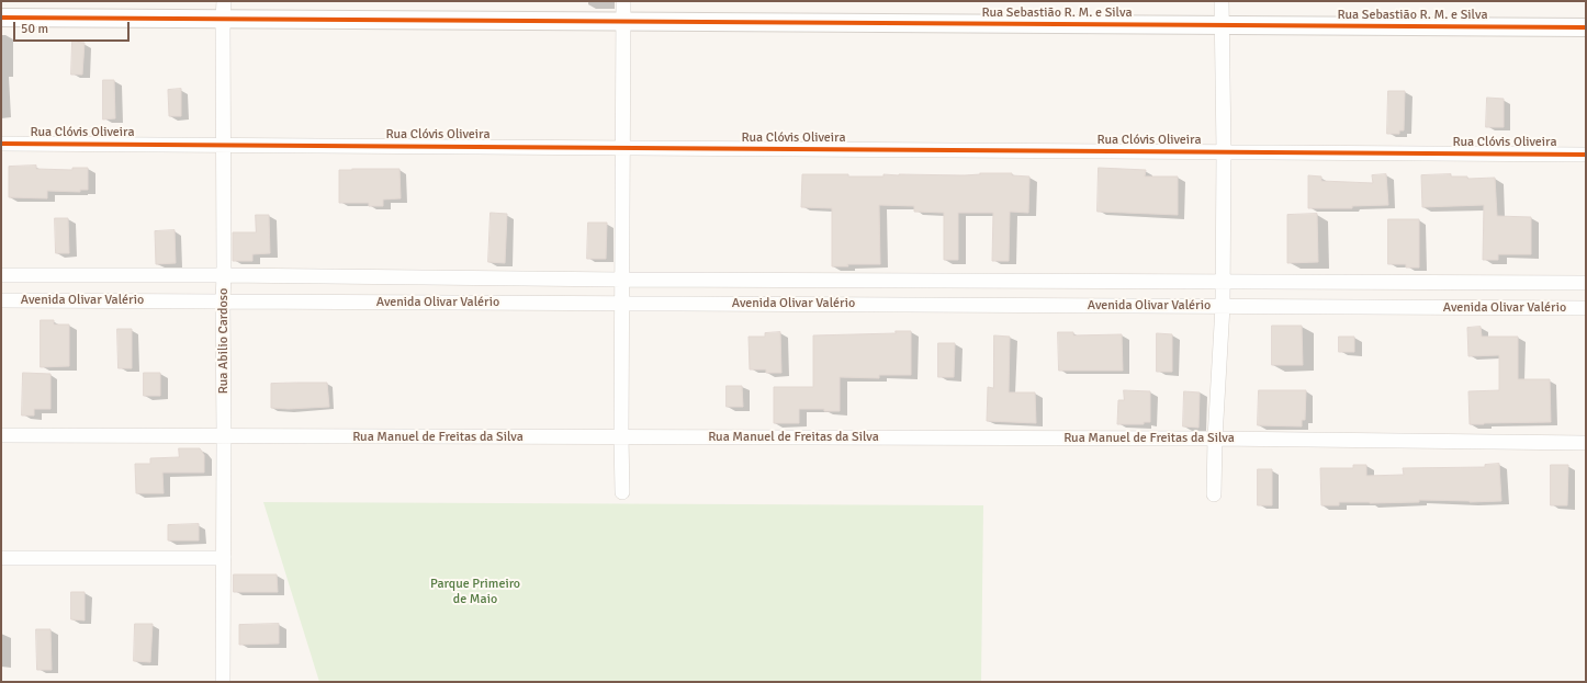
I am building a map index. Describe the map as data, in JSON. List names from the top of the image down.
{
  "streets": {
    "street": [
      "Rua Sebastião R. M. e Silva",
      "Rua Clóvis Oliveira",
      "Avenida Olivar Valério",
      "Rua Abilio Cardoso",
      "Rua Manuel de Freitas da Silva"
    ]
  },
  "crossings": [
    ["Rua Sebastião R. M. e Silva", "Rua Abilio Cardoso"],
    ["Rua Clóvis Oliveira", "Rua Abilio Cardoso"],
    ["Avenida Olivar Valério", "Rua Abilio Cardoso"],
    ["Rua Abilio Cardoso", "Rua Manuel de Freitas da Silva"]
  ],
  "parks": ["Parque Primeiro de Maio"],
  "scale_bar": "50 m"
}
